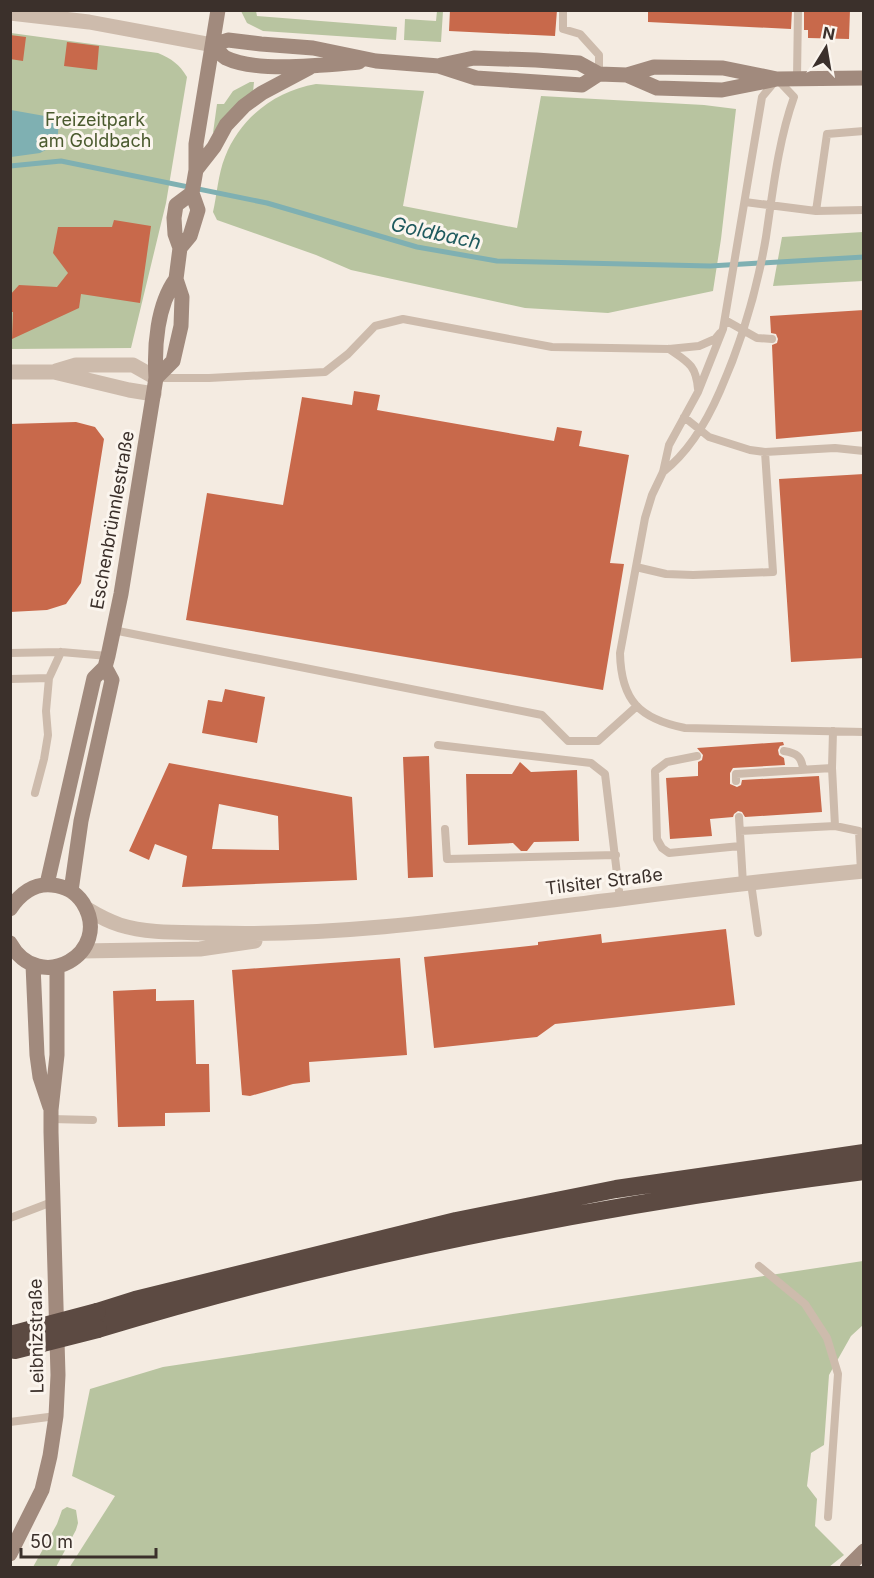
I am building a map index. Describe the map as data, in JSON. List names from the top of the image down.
{
  "streets": {
    "street": ["Eschenbrünnlestraße", "Tilsiter Straße", "Leibnizstraße"]
  },
  "water": ["Goldbach"],
  "parks": ["Freizeitpark am Goldbach"],
  "scale_bar": "50 m",
  "north": "top"
}
